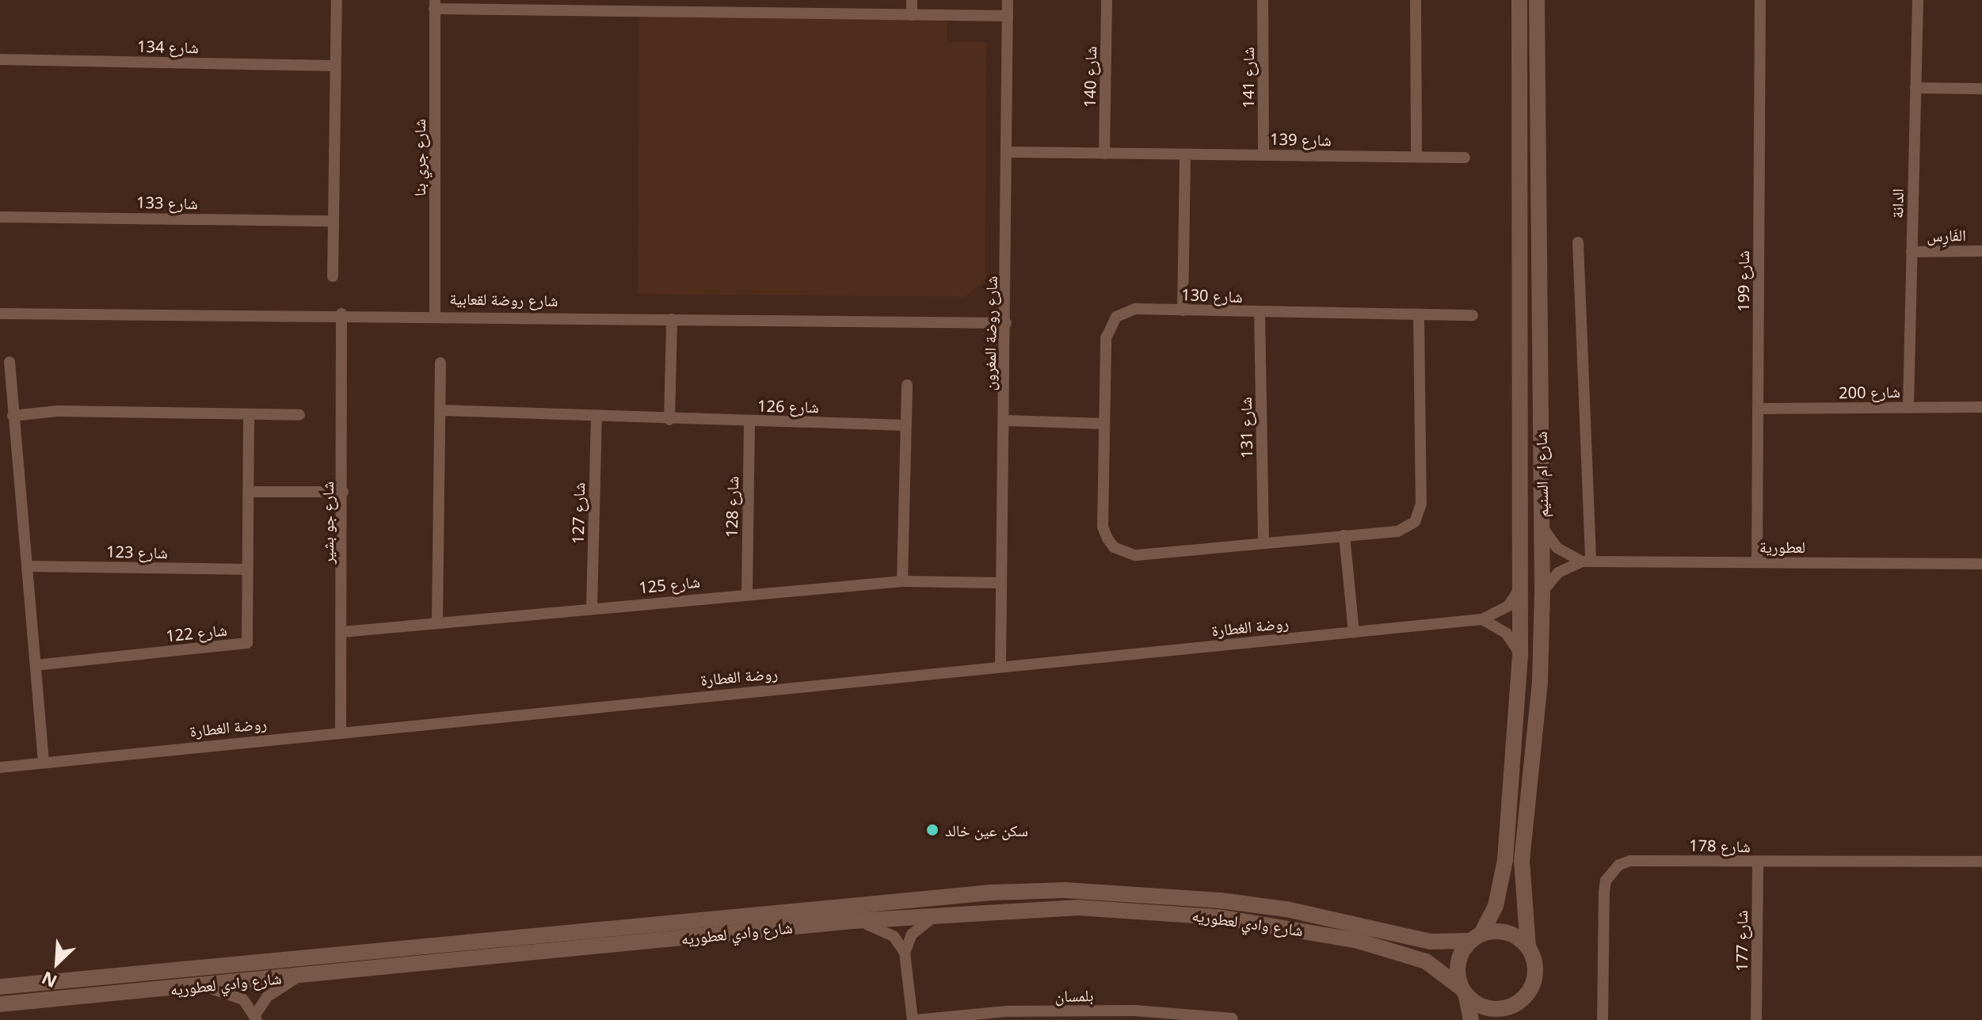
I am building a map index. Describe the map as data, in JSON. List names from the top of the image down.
{
  "streets": {
    "street": [
      "شارع 134",
      "شارع 140",
      "شارع 141",
      "شارع 139",
      "شارع جري بنا",
      "شارع 133",
      "الدانة",
      "الفَارِس",
      "شارع 199",
      "شارع 130",
      "شارع روضة لقعابية",
      "شارع روضة المغرون",
      "شارع 200",
      "شارع 126",
      "شارع 131",
      "شارع ام السنيم",
      "شارع 128",
      "شارع 127",
      "شارع جو بشير",
      "لعطورية",
      "شارع 123",
      "شارع 125",
      "روضة الغطارة",
      "شارع 122",
      "شارع 178",
      "شارع وادي لعطوريه",
      "شارع 177",
      "بلمسان"
    ]
  },
  "crossings": [
    ["شارع 140", "شارع 139"],
    ["شارع 141", "شارع 139"],
    ["شارع 139", "شارع روضة المغرون"],
    ["شارع جري بنا", "شارع روضة لقعابية"],
    ["الدانة", "الفَارِس"],
    ["الدانة", "شارع 200"],
    ["شارع 199", "شارع 200"],
    ["شارع 199", "لعطورية"],
    ["شارع 130", "شارع 131"],
    ["شارع روضة لقعابية", "شارع روضة المغرون"],
    ["شارع روضة لقعابية", "شارع جو بشير"],
    ["شارع روضة المغرون", "شارع 125"],
    ["شارع روضة المغرون", "روضة الغطارة"],
    ["شارع 126", "شارع 128"],
    ["شارع 126", "شارع 127"],
    ["شارع ام السنيم", "لعطورية"],
    ["شارع ام السنيم", "روضة الغطارة"],
    ["شارع ام السنيم", "شارع وادي لعطوريه"],
    ["شارع 128", "شارع 125"],
    ["شارع 127", "شارع 125"],
    ["شارع جو بشير", "شارع 125"],
    ["شارع جو بشير", "روضة الغطارة"],
    ["شارع 123", "شارع 122"],
    ["شارع 178", "شارع 177"]
  ],
  "places": ["سكن عين خالد"],
  "north": "bottom left"
}
